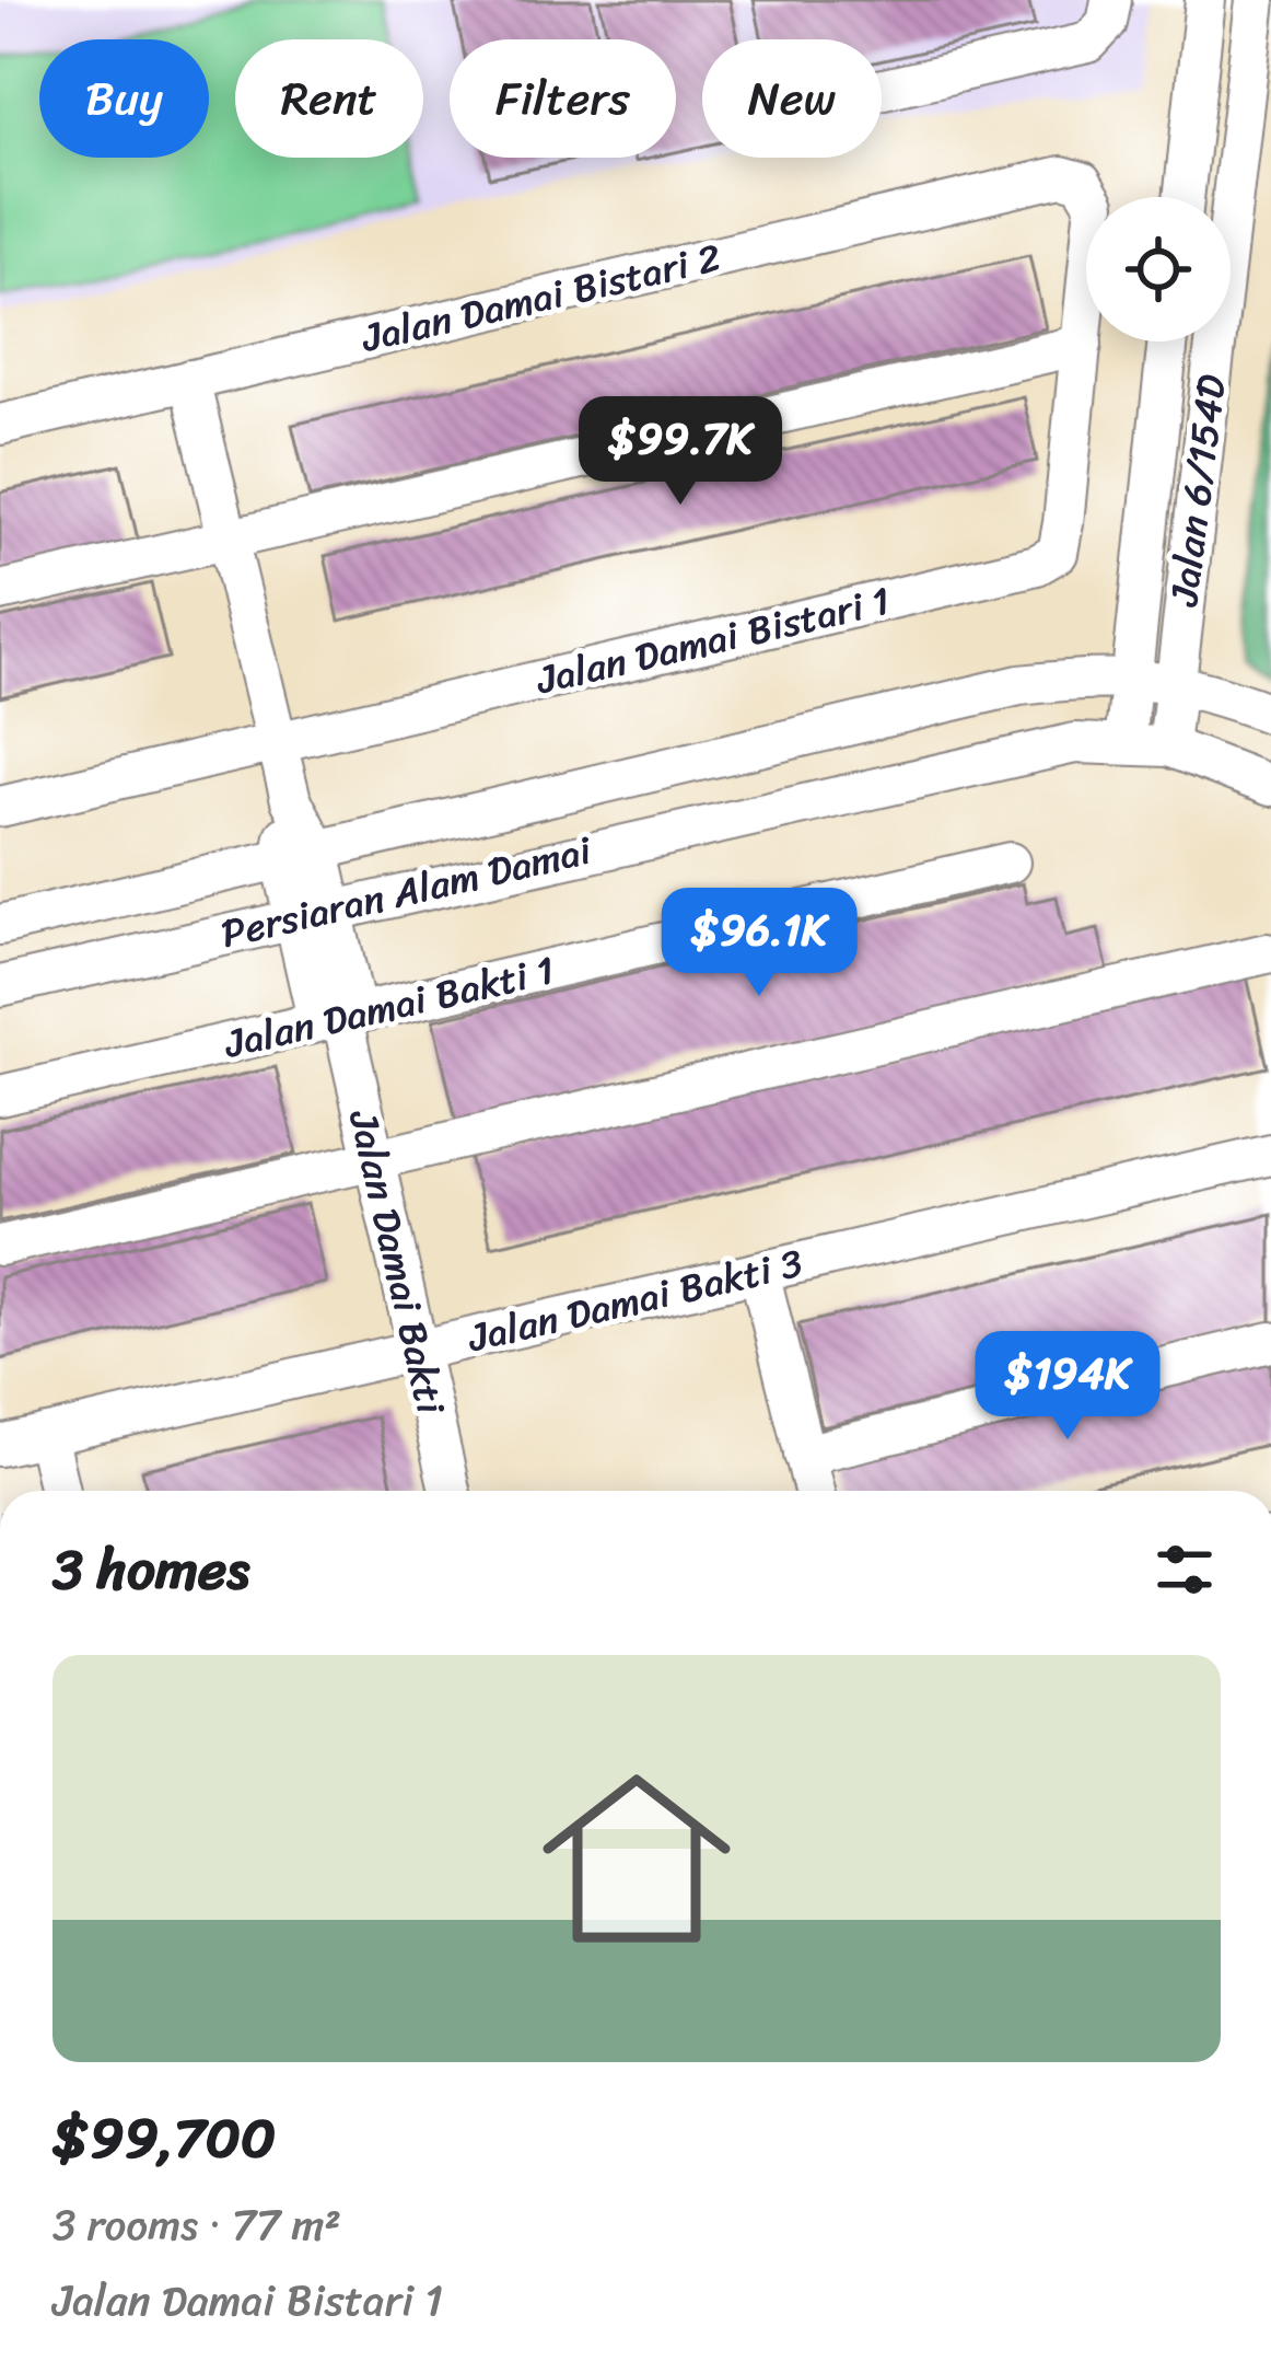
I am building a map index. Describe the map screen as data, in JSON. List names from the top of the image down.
{
  "streets": {
    "street": [
      "Jalan Damai Bistari 2",
      "Jalan 6/154D",
      "Jalan Damai Bistari 1",
      "Persiaran Alam Damai",
      "Jalan Damai Bakti 1",
      "Jalan Damai Bakti",
      "Jalan Damai Bakti 3"
    ]
  },
  "crossings": [
    ["Jalan Damai Bistari 2", "Jalan Damai Bistari 1"],
    ["Jalan 6/154D", "Persiaran Alam Damai"],
    ["Persiaran Alam Damai", "Jalan Damai Bakti"],
    ["Jalan Damai Bakti 1", "Jalan Damai Bakti"],
    ["Jalan Damai Bakti", "Jalan Damai Bakti 3"]
  ],
  "page": {
    "chip": [
      "Buy",
      "Rent",
      "Filters",
      "New"
    ],
    "price": ["$99.7K", "$96.1K", "$194K"],
    "heading": "3 homes",
    "list": [
      {
        "name": "$99,700",
        "note": "3 rooms · 77 m² · Jalan Damai Bistari 1"
      }
    ]
  }
}
